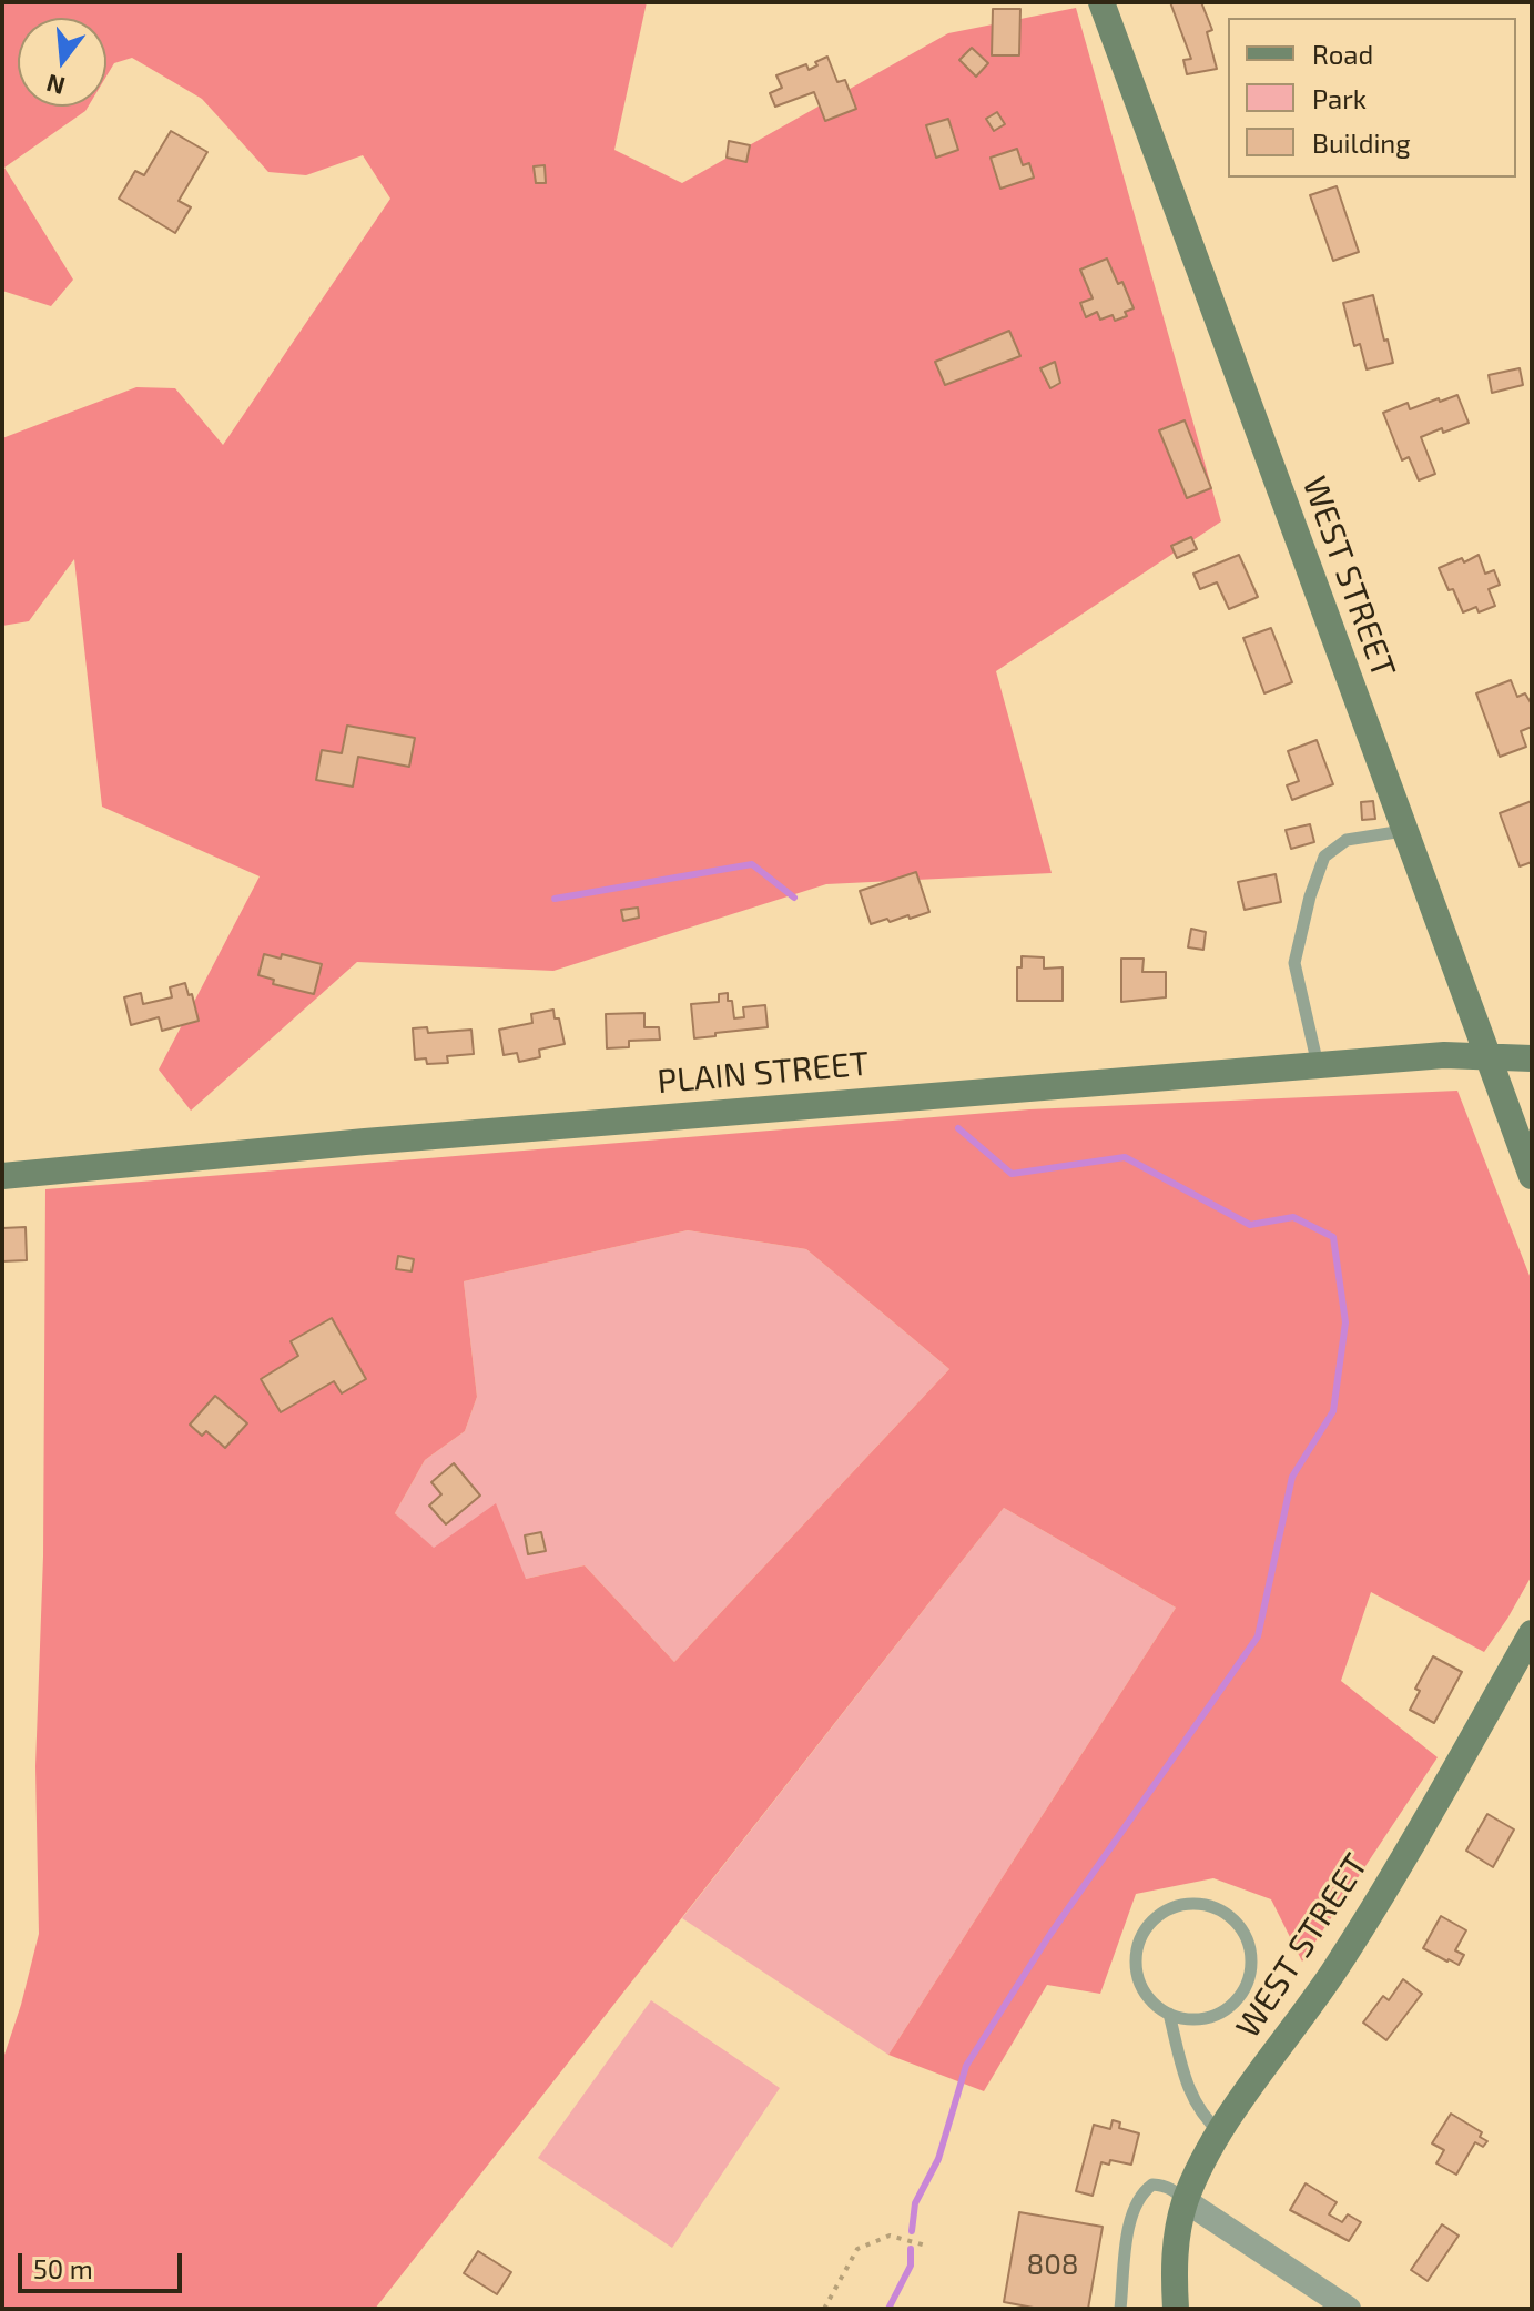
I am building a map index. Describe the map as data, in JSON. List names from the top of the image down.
{
  "streets": {
    "street": ["WEST STREET", "PLAIN STREET"]
  },
  "crossings": [
    ["WEST STREET", "PLAIN STREET"]
  ],
  "house_numbers": ["808"],
  "legend": ["Road", "Park", "Building"],
  "scale_bar": "50 m",
  "north": "bottom"
}
